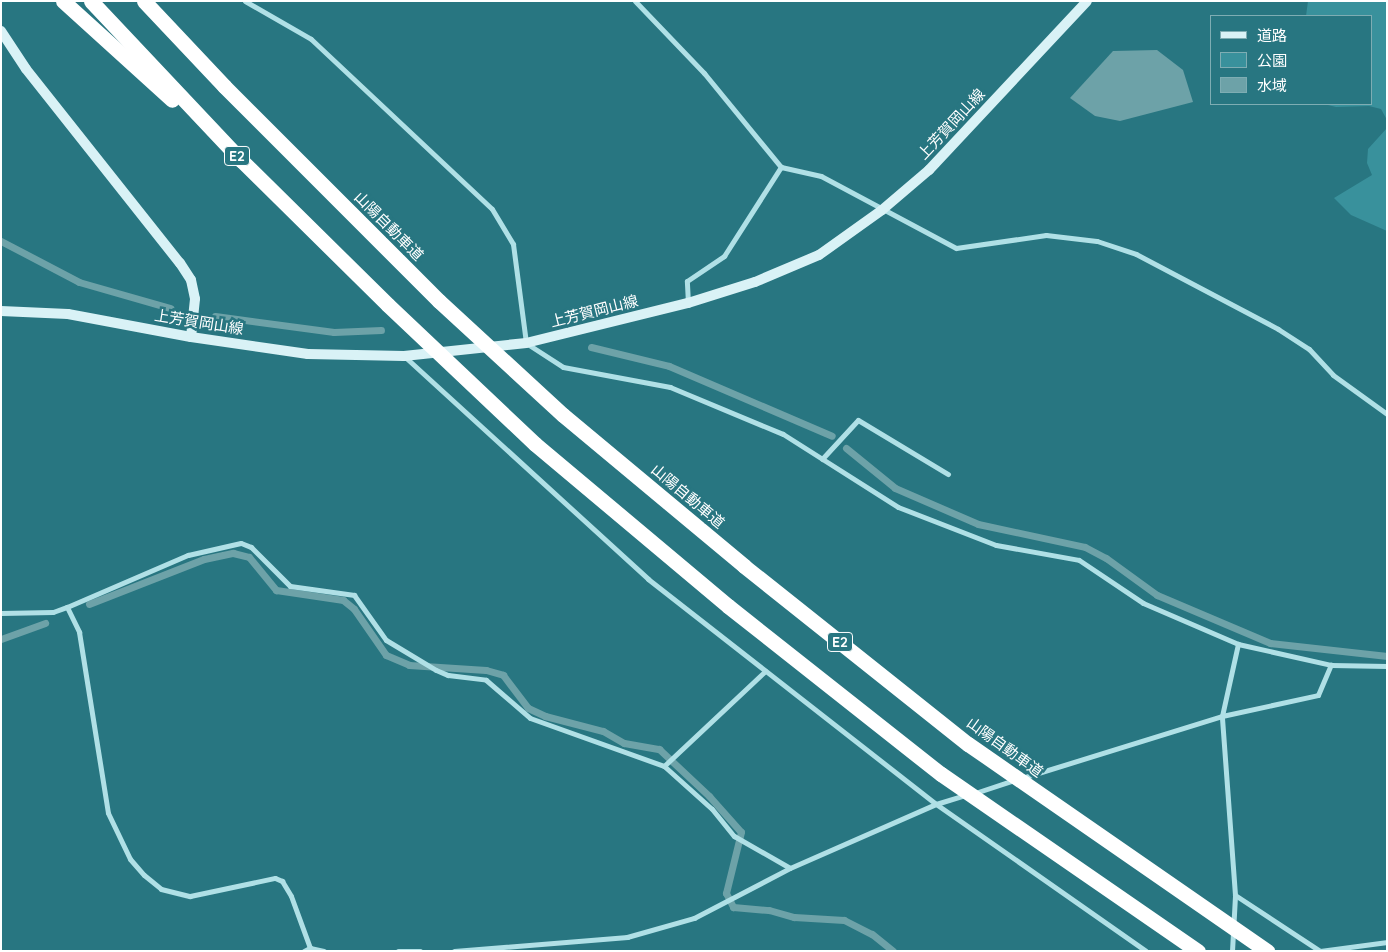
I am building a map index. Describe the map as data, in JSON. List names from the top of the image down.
{
  "streets": {
    "highway": ["E2", "山陽自動車道"],
    "main road": ["上芳賀岡山線"]
  },
  "legend": ["道路", "公園", "水域"]
}
